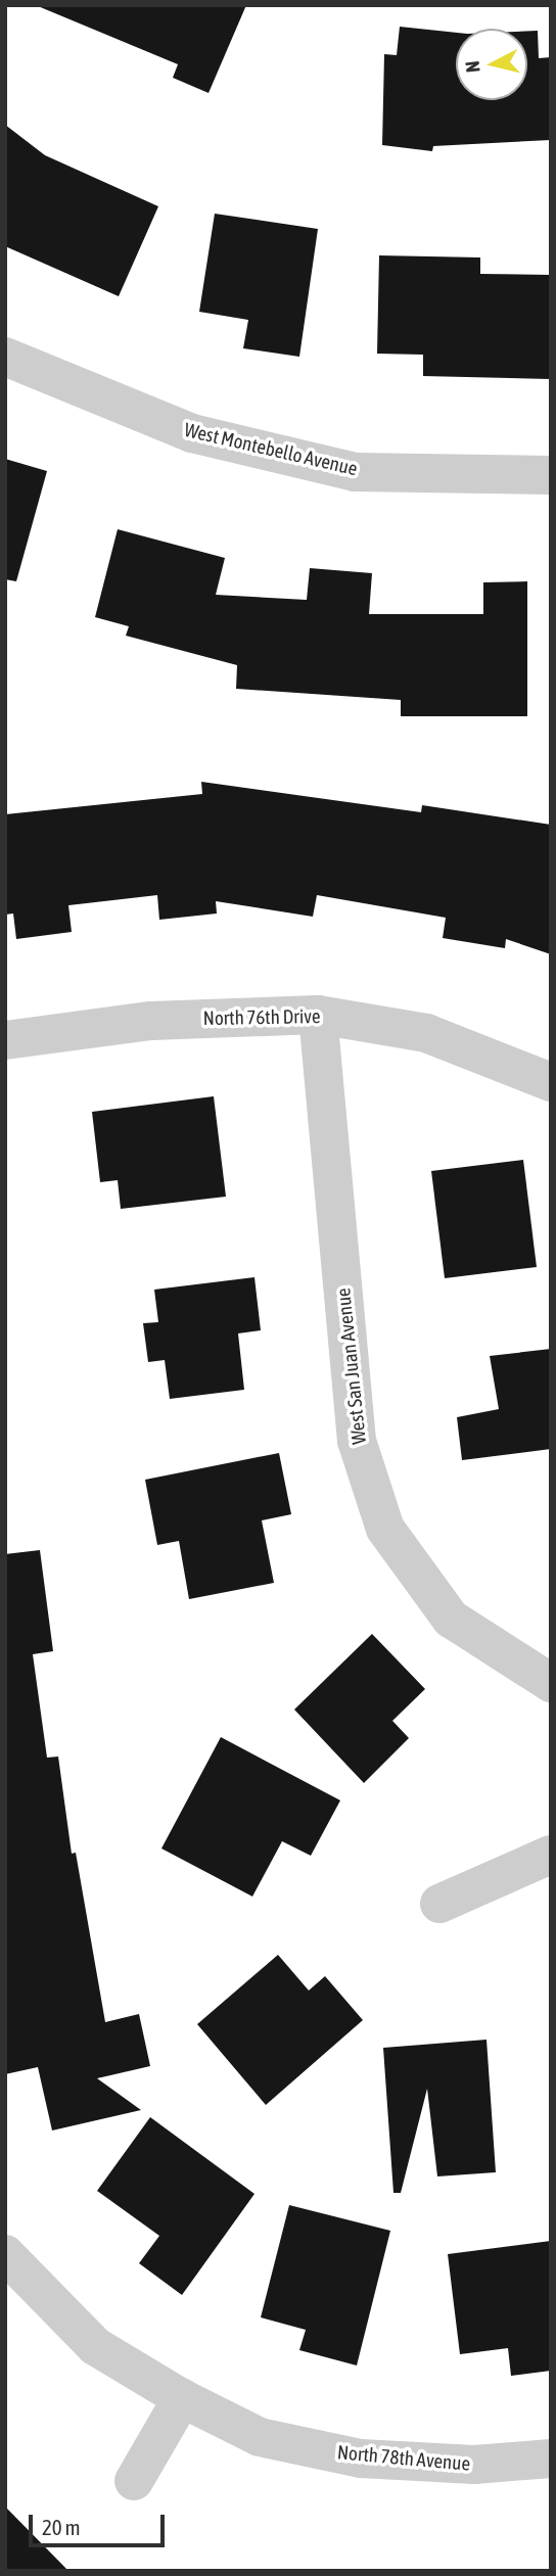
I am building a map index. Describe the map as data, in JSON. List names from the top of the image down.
{
  "streets": {
    "street": [
      "West Montebello Avenue",
      "North 76th Drive",
      "West San Juan Avenue",
      "North 78th Avenue"
    ]
  },
  "crossings": [
    ["North 76th Drive", "West San Juan Avenue"]
  ],
  "scale_bar": "20 m",
  "north": "left"
}
